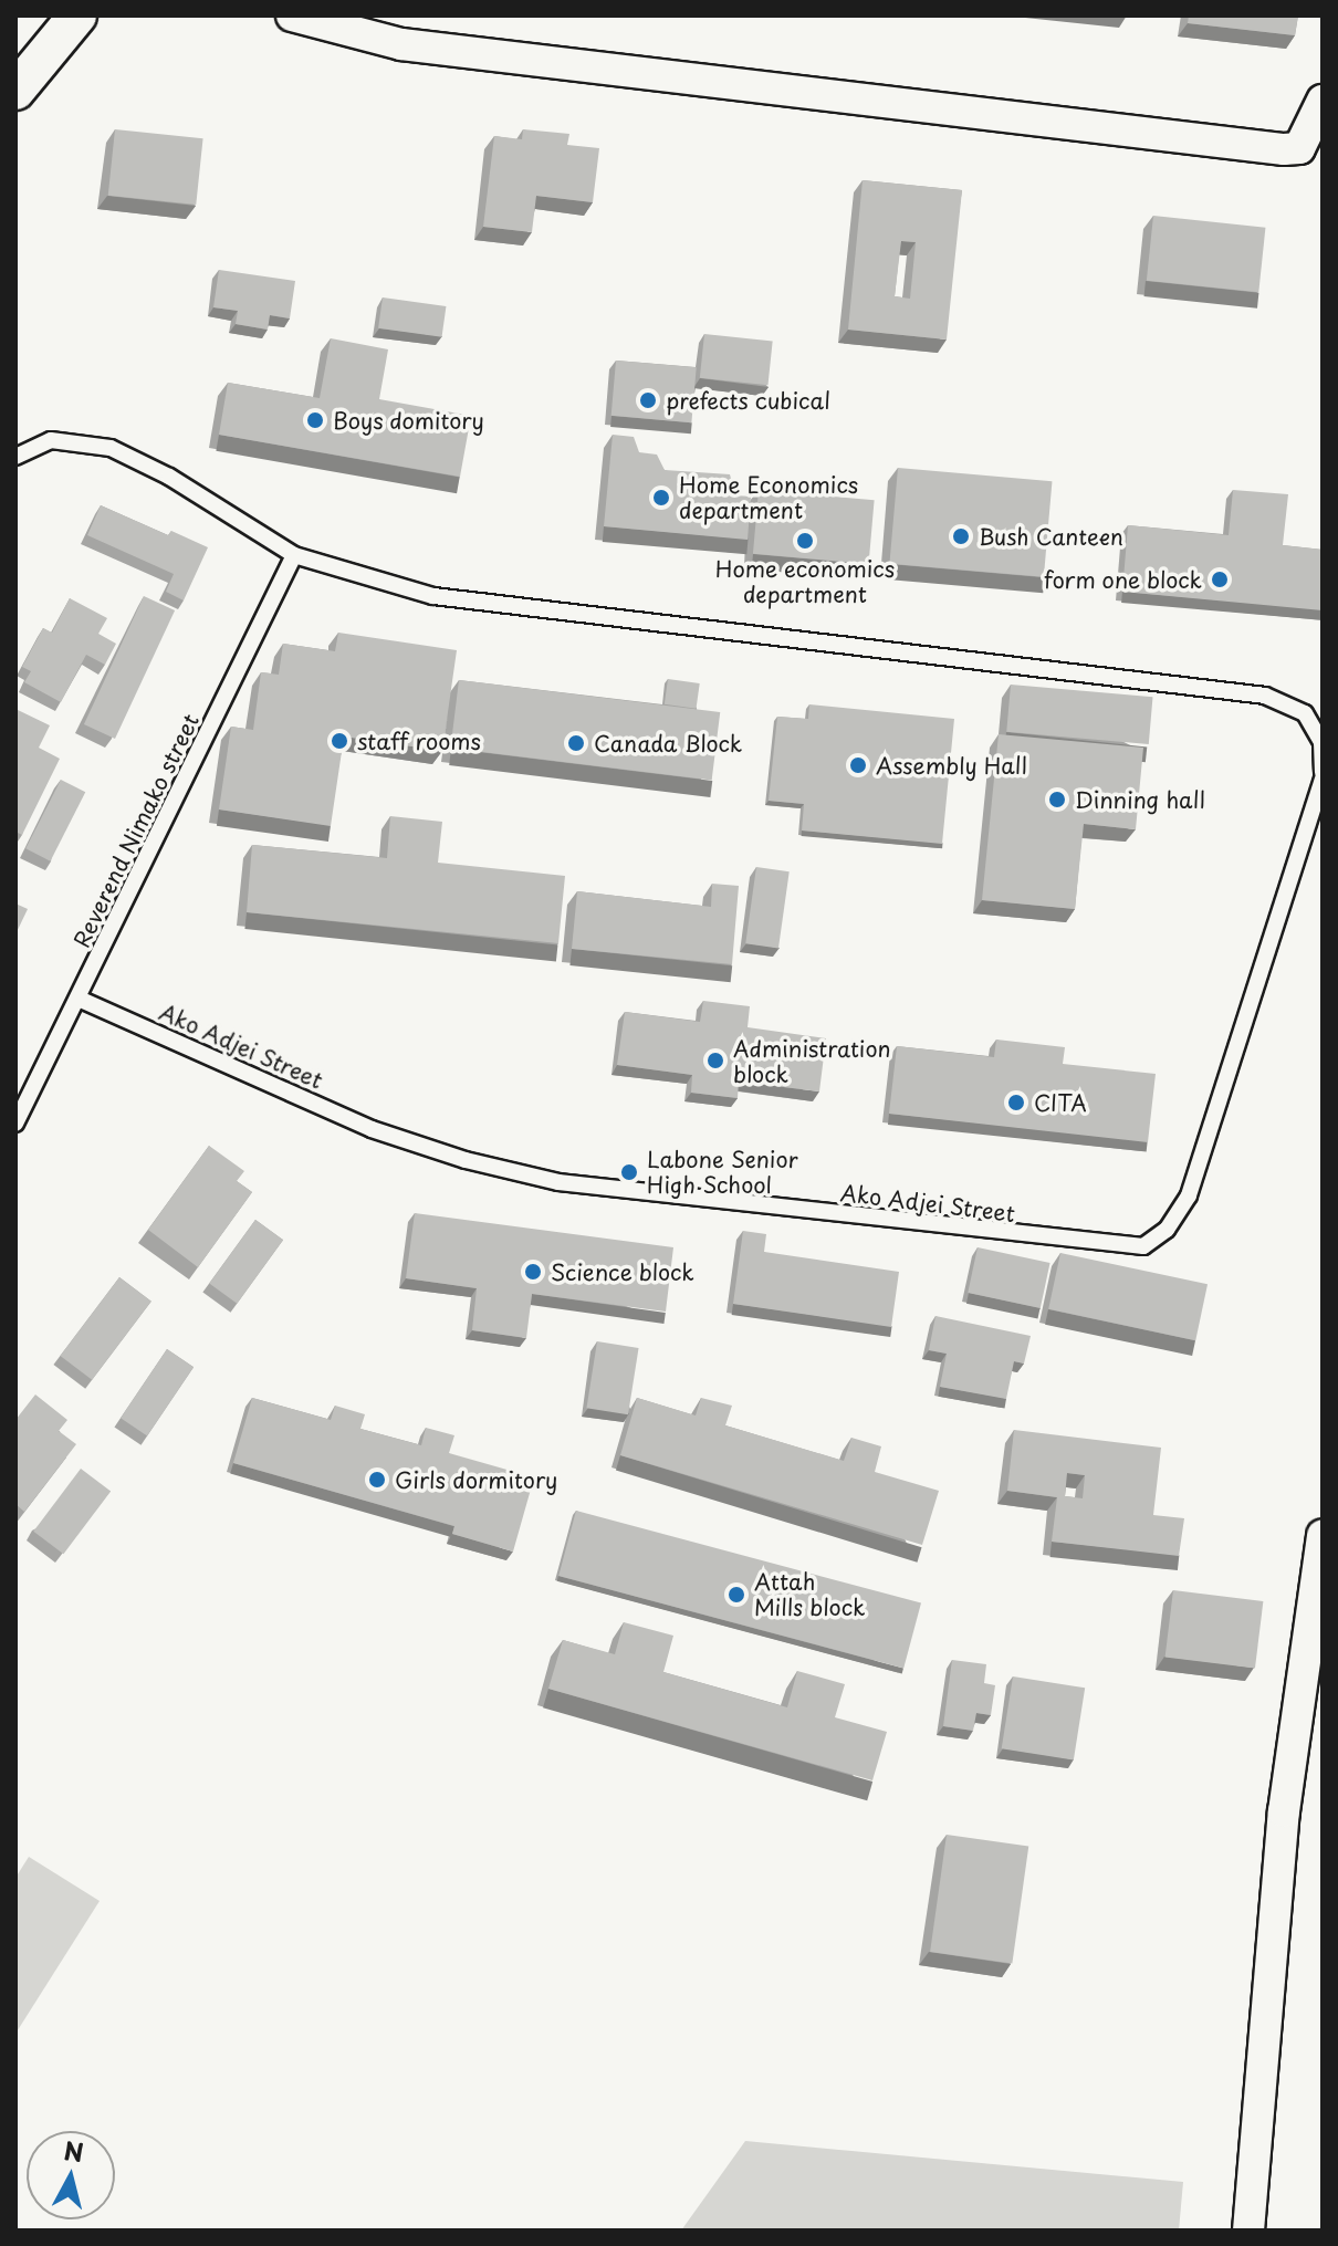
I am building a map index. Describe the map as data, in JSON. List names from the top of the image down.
{
  "streets": {
    "lane": ["Reverend Nimako street", "Ako Adjei Street"]
  },
  "crossings": [
    ["Reverend Nimako street", "Ako Adjei Street"]
  ],
  "places": [
    "prefects cubical",
    "Boys domitory",
    "Home Economics department",
    "Bush Canteen",
    "Home economics department",
    "form one block",
    "staff rooms",
    "Canada Block",
    "Assembly Hall",
    "Dinning hall",
    "Administration block",
    "CITA",
    "Labone Senior High School",
    "Science block",
    "Girls dormitory",
    "Attah Mills block"
  ],
  "north": "top"
}
